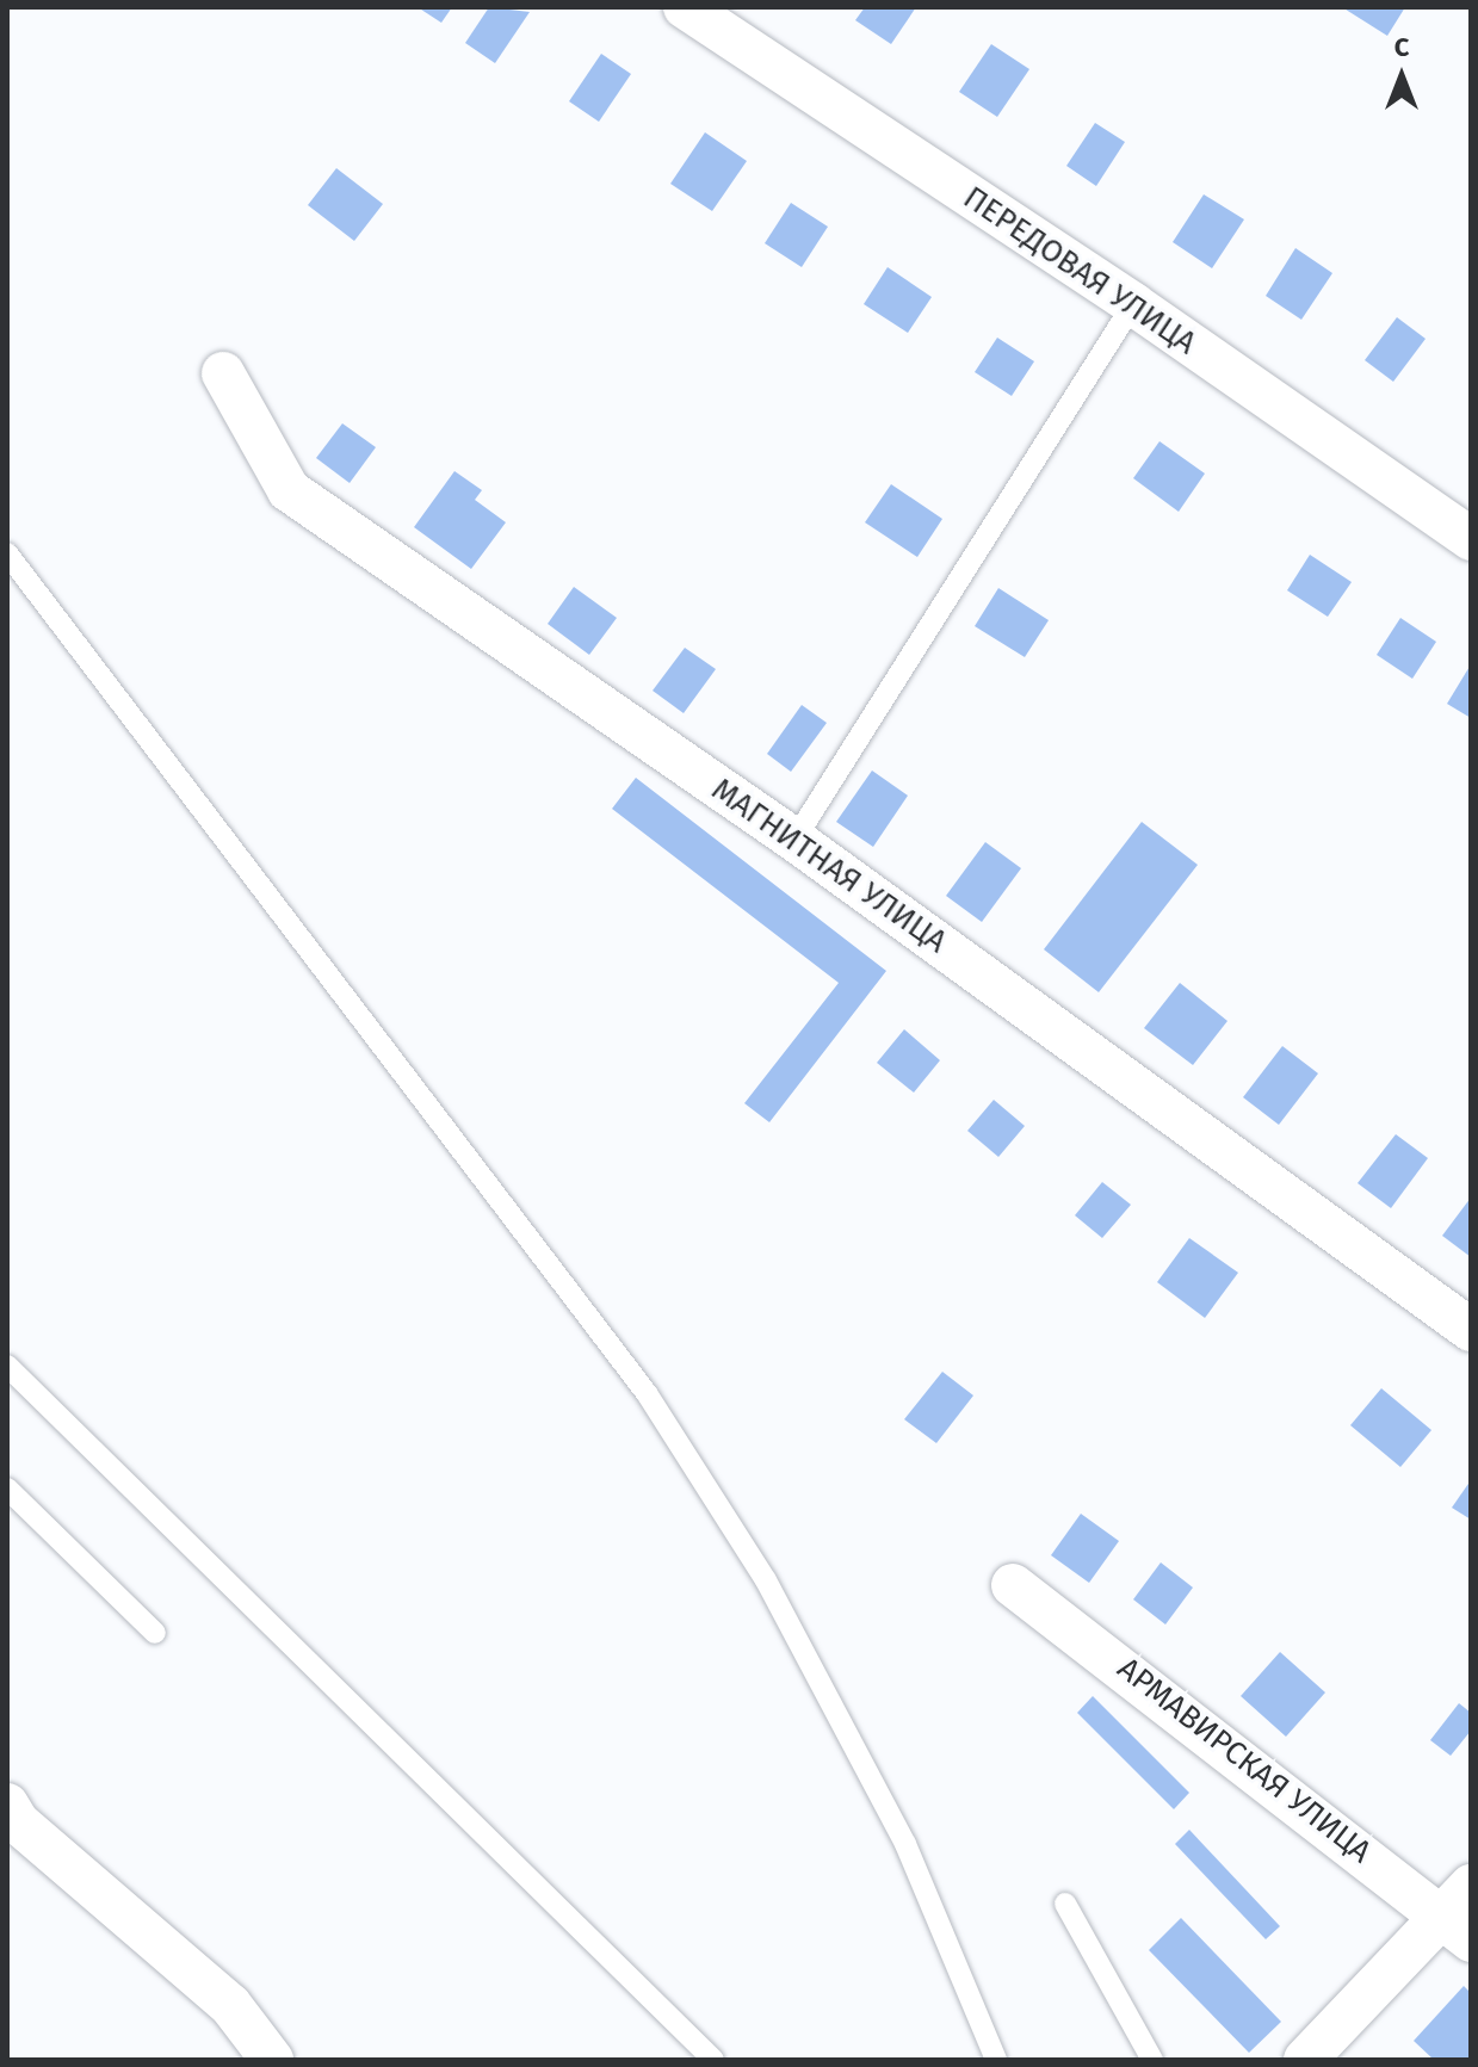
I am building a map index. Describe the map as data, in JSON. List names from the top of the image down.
{
  "streets": {
    "street": ["ПЕРЕДОВАЯ УЛИЦА", "МАГНИТНАЯ УЛИЦА", "АРМАВИРСКАЯ УЛИЦА"]
  },
  "north": "top"
}
